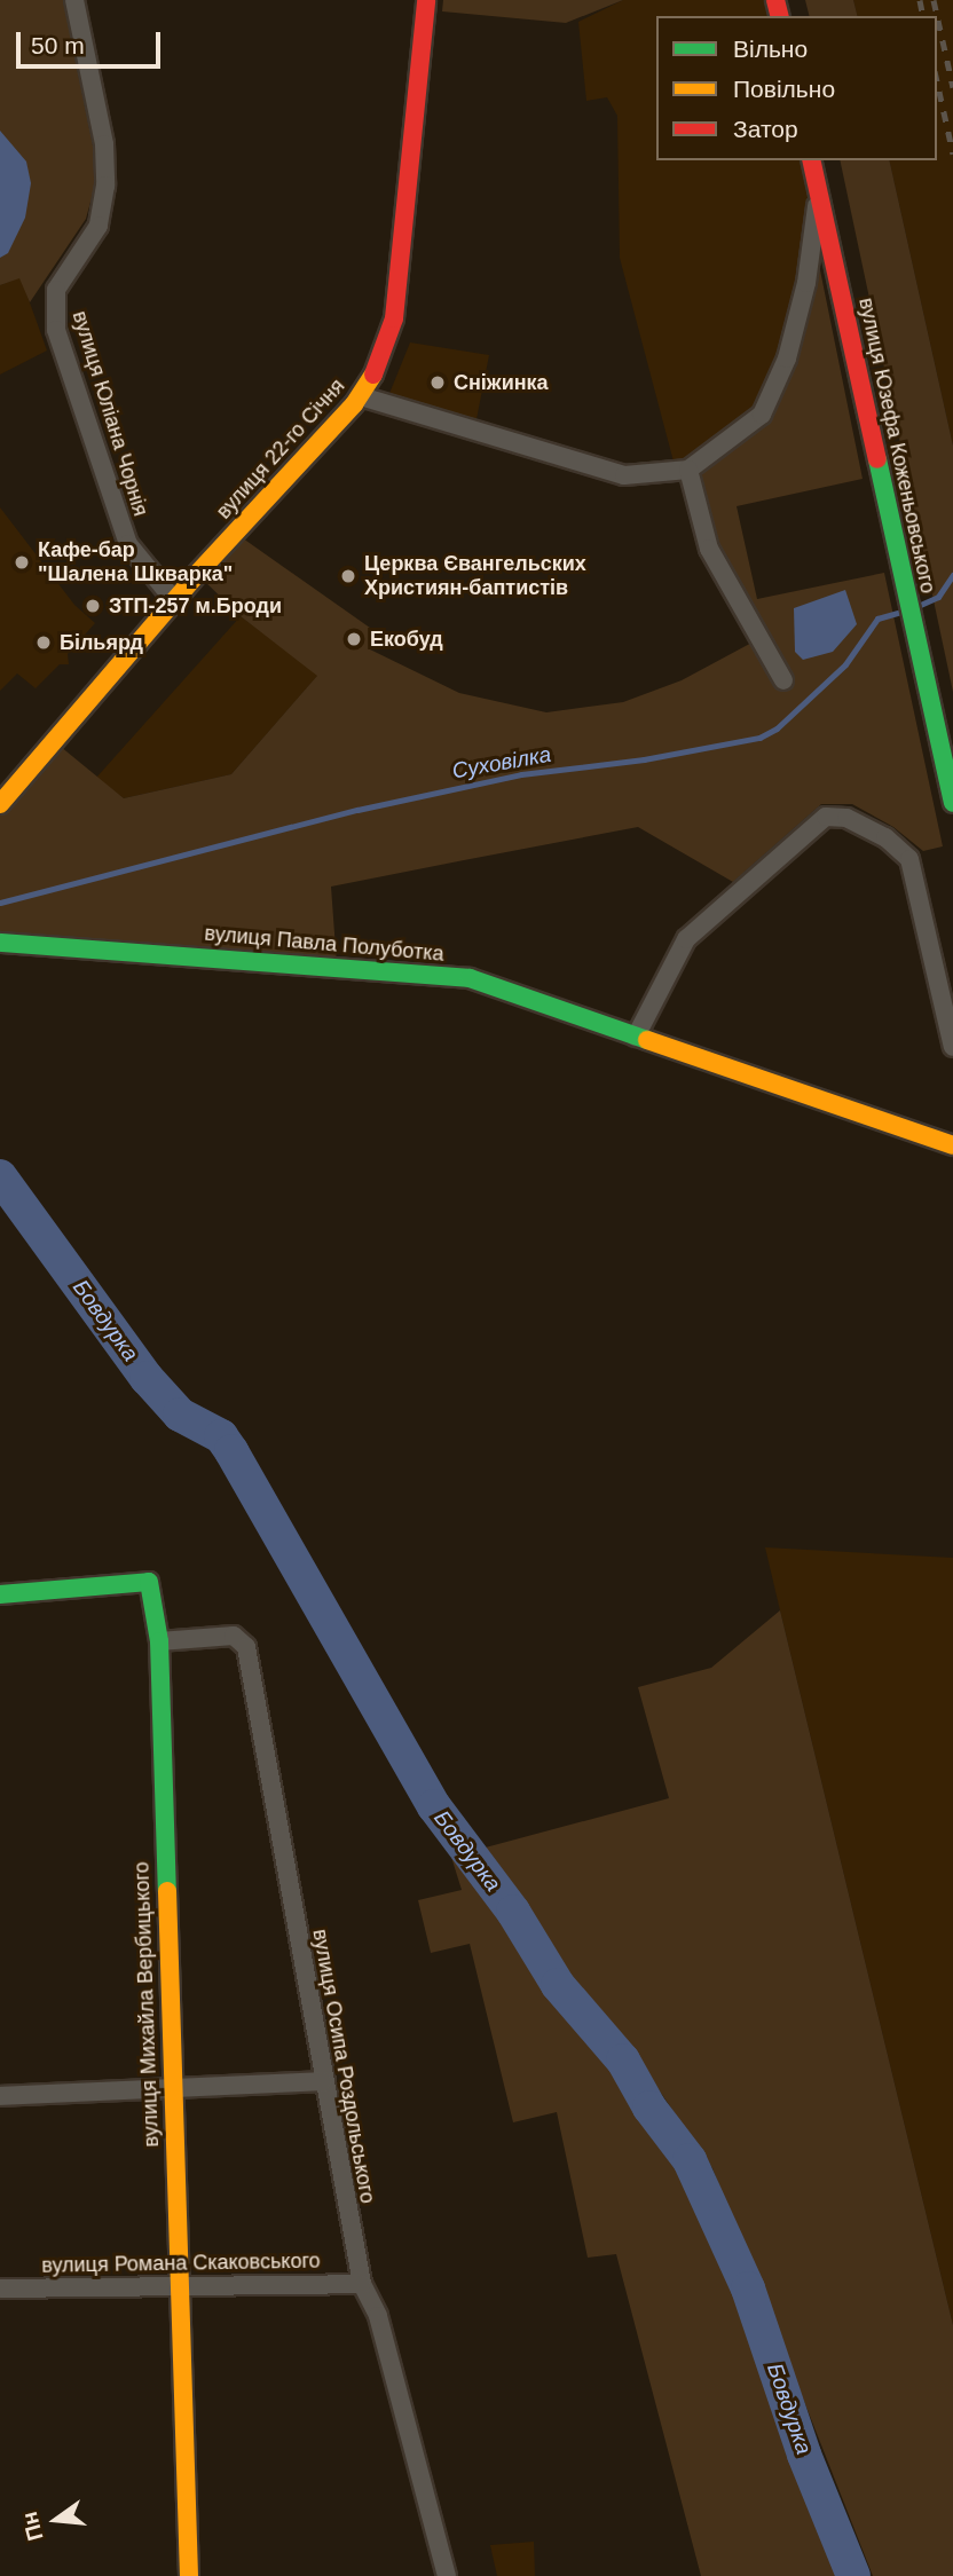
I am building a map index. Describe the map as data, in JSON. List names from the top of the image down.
{
  "streets": {
    "street": [
      "вулиця Юліана Чорнія",
      "вулиця Юзефа Коженьовського",
      "вулиця 22-го Січня",
      "вулиця Павла Полуботка",
      "вулиця Михайла Вербицького",
      "вулиця Осипа Роздольського",
      "вулиця Романа Скаковського"
    ]
  },
  "crossings": [
    ["вулиця Юліана Чорнія", "вулиця 22-го Січня"],
    ["вулиця Михайла Вербицького", "вулиця Осипа Роздольського"],
    ["вулиця Михайла Вербицького", "вулиця Романа Скаковського"],
    ["вулиця Осипа Роздольського", "вулиця Романа Скаковського"]
  ],
  "water": ["Суховілка", "Бовдурка"],
  "places": [
    "Сніжинка",
    "Кафе-бар \"Шалена Шкварка\"",
    "Церква Євангельских Християн-баптистів",
    "ЗТП-257 м.Броди",
    "Екобуд",
    "Більярд"
  ],
  "legend": ["Вільно", "Повільно", "Затор"],
  "scale_bar": "50 m",
  "north": "left"
}
